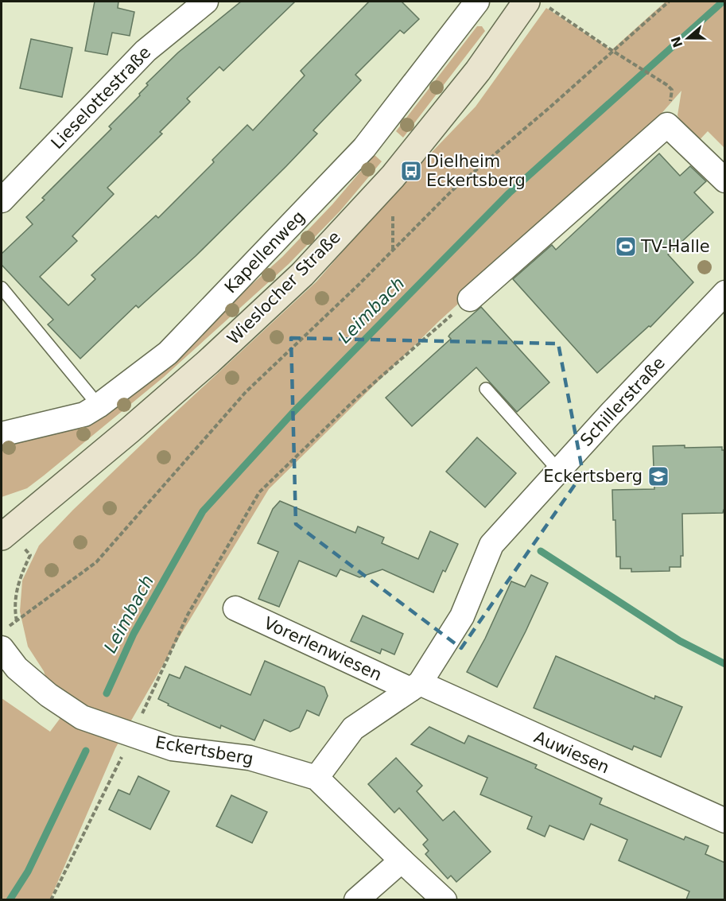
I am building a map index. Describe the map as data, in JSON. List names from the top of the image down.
{
  "streets": {
    "main road": ["Wieslocher Straße"],
    "street": [
      "Lieselottestraße",
      "Kapellenweg",
      "Schillerstraße",
      "Vorerlenwiesen",
      "Eckertsberg",
      "Auwiesen"
    ]
  },
  "crossings": [
    ["Schillerstraße", "Vorerlenwiesen"],
    ["Schillerstraße", "Eckertsberg"],
    ["Schillerstraße", "Auwiesen"],
    ["Vorerlenwiesen", "Auwiesen"]
  ],
  "water": ["Leimbach"],
  "places": {
    "bus stop": ["Dielheim Eckertsberg"],
    "sports": ["TV-Halle"],
    "school or university": ["Eckertsberg"]
  },
  "north": "left"
}
